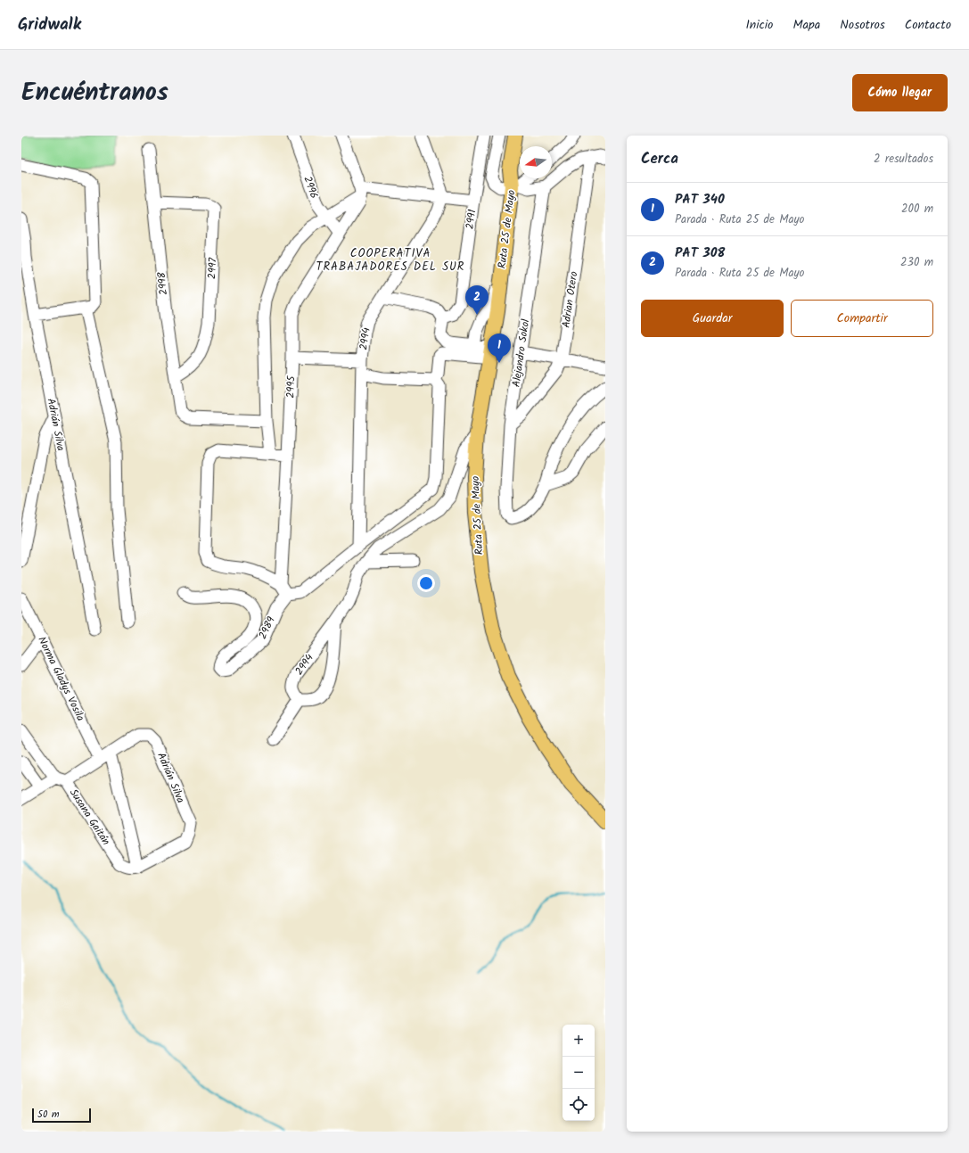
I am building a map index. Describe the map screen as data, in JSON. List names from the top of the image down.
{
  "streets": {
    "main road": ["Ruta 25 de Mayo"],
    "street": [
      "2996",
      "2991",
      "2997",
      "2998",
      "Adrian Otero",
      "2994",
      "Alejandro Sokol",
      "2995",
      "Adrián Silva",
      "2989",
      "Norma Gladys Vosila",
      "Susana Gaitán"
    ]
  },
  "crossings": [
    ["2996", "2995"],
    ["2997", "2998"],
    ["Adrian Otero", "Alejandro Sokol"],
    ["2995", "2989"],
    ["Adrián Silva", "Susana Gaitán"]
  ],
  "districts": ["COOPERATIVA TRABAJADORES DEL SUR"],
  "scale_bar": "50 m",
  "north": "left",
  "page": {
    "header": "Gridwalk",
    "nav": [
      "Inicio",
      "Mapa",
      "Nosotros",
      "Contacto"
    ],
    "title": "Encuéntranos",
    "buttons": [
      "Cómo llegar",
      ["Guardar", "Compartir"]
    ],
    "heading": ["Cerca", "2 resultados"],
    "list": [
      {
        "mark": "1",
        "name": "PAT 340",
        "note": "Parada · Ruta 25 de Mayo",
        "value": "200 m"
      },
      {
        "mark": "2",
        "name": "PAT 308",
        "note": "Parada · Ruta 25 de Mayo",
        "value": "230 m"
      }
    ],
    "pins": ["2", "1"],
    "map_buttons": ["+", "−"],
    "scale": "50 m"
  }
}
